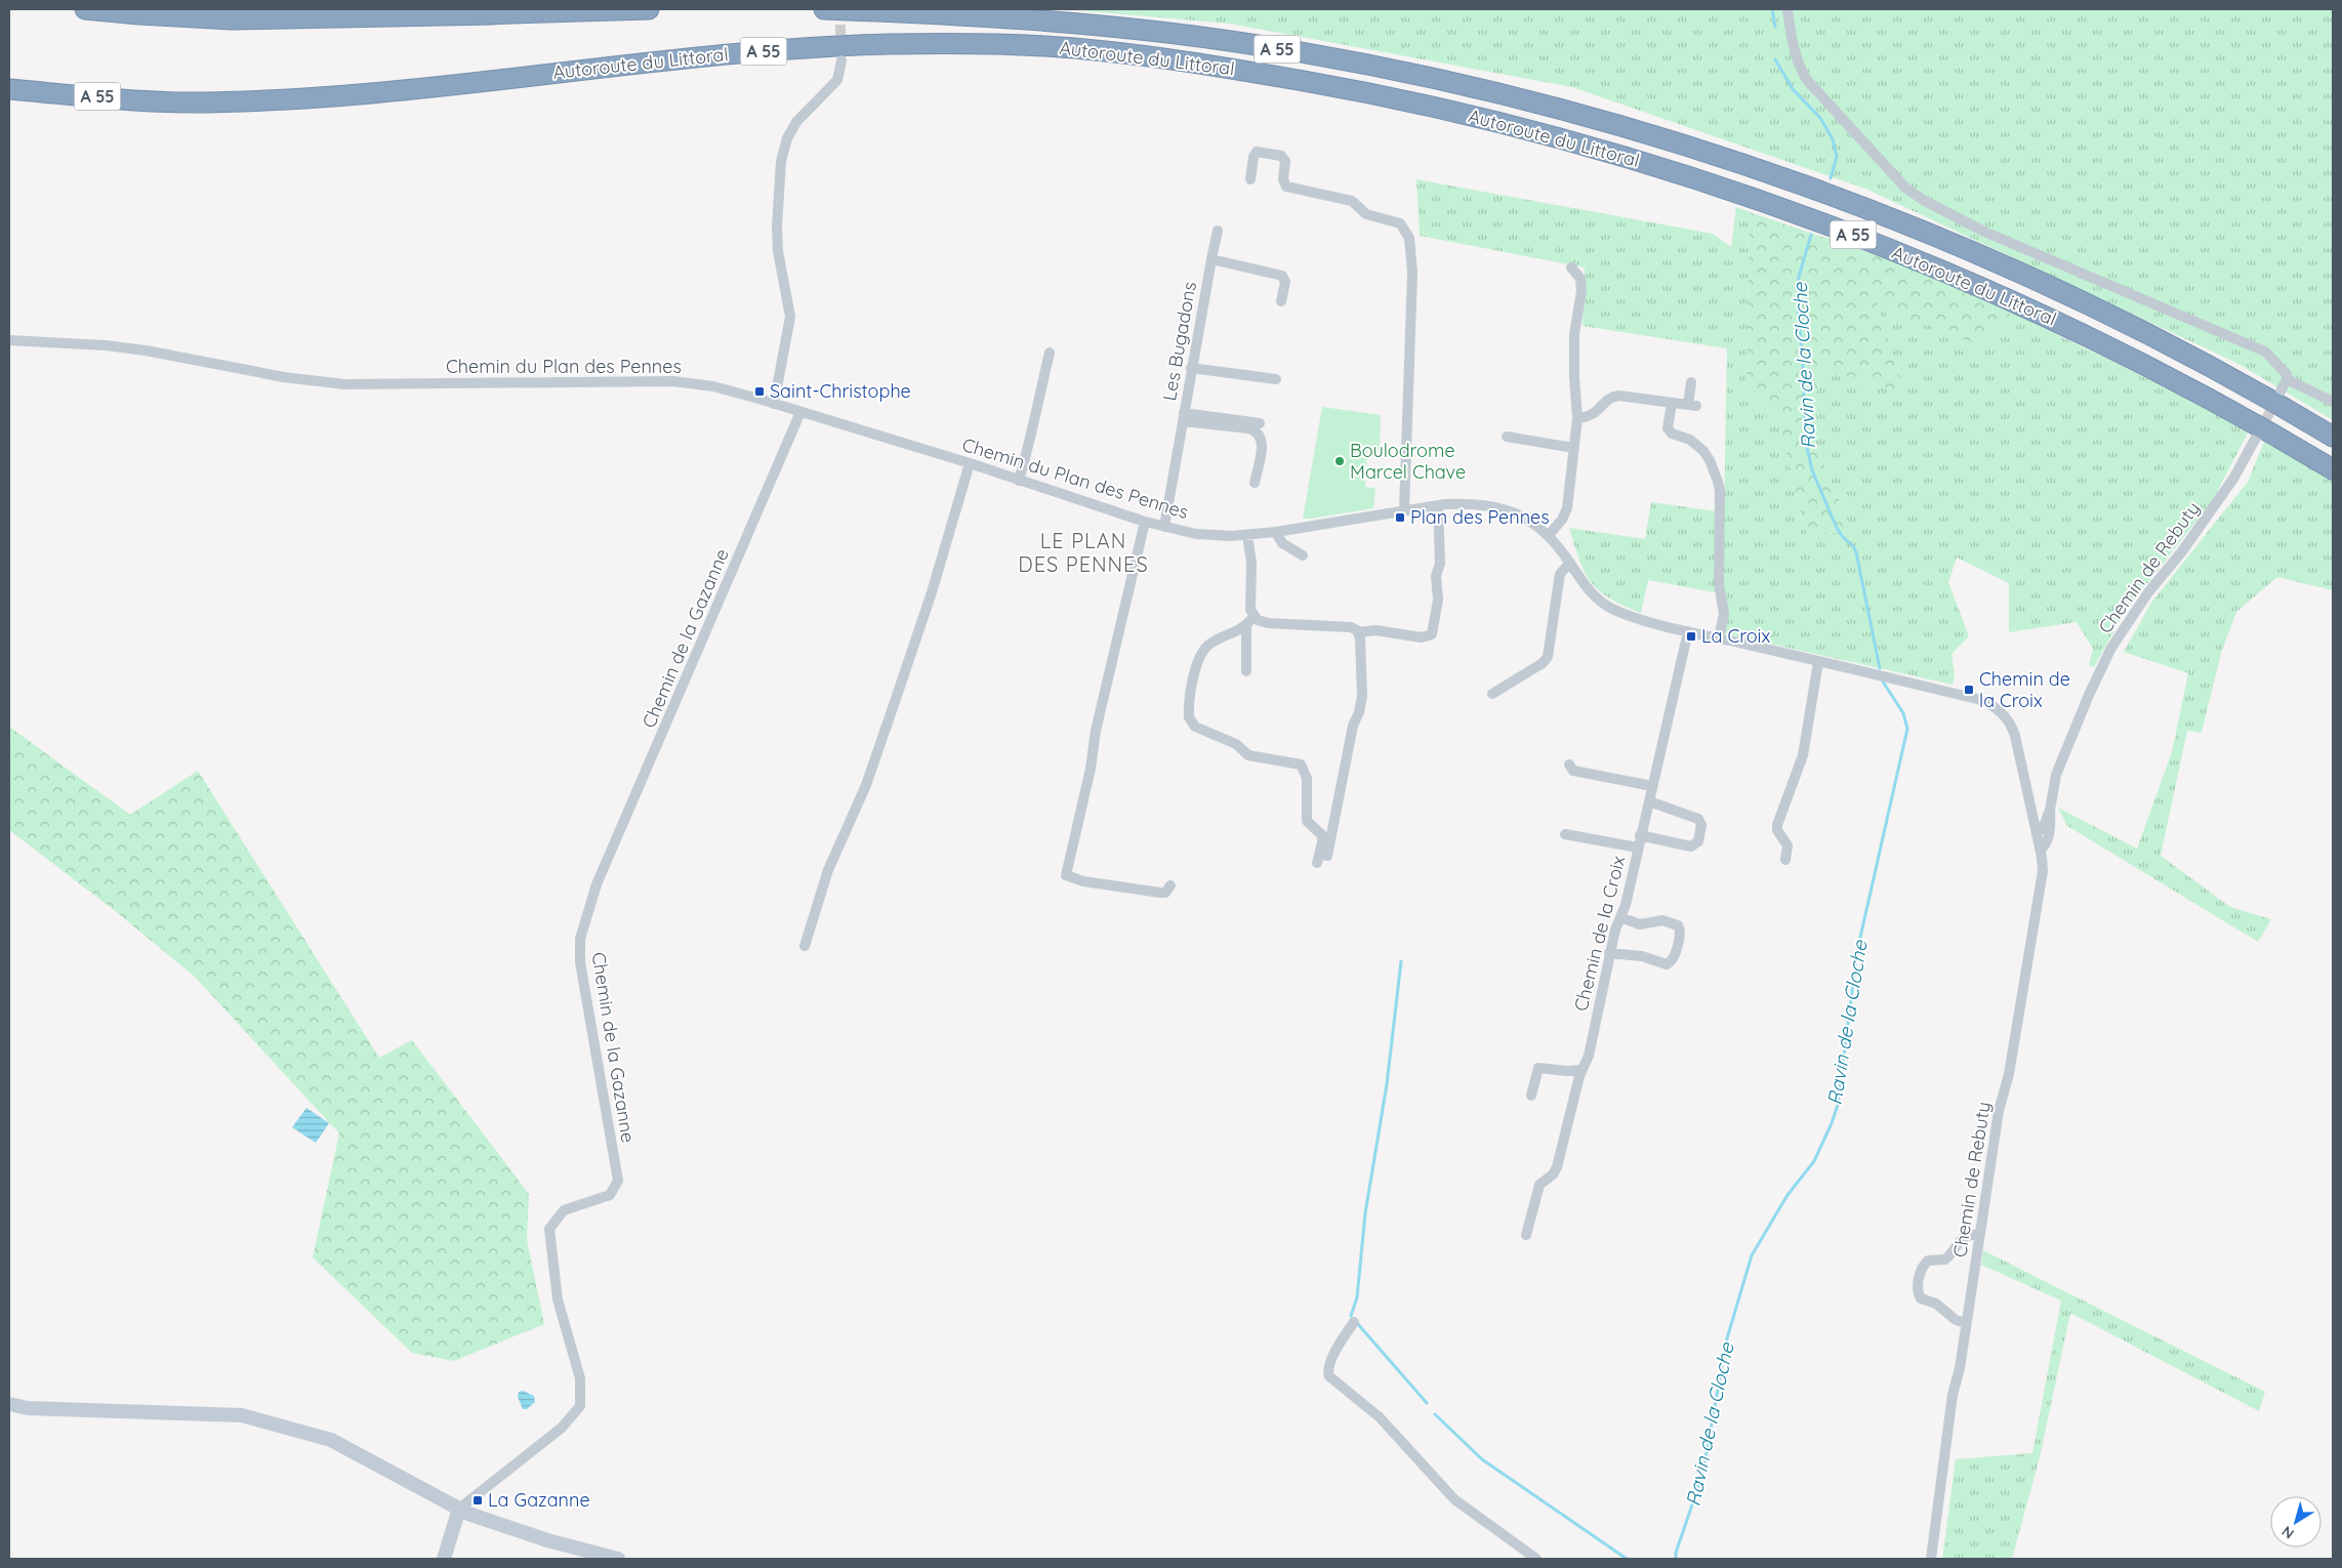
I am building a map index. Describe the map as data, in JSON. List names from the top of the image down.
{
  "streets": {
    "highway": ["A 55", "Autoroute du Littoral"],
    "street": [
      "Les Bugadons",
      "Chemin du Plan des Pennes",
      "Chemin de Rebuty",
      "Chemin de la Gazanne",
      "Chemin de la Croix"
    ]
  },
  "crossings": [
    ["Les Bugadons", "Chemin du Plan des Pennes"],
    ["Chemin du Plan des Pennes", "Chemin de Rebuty"],
    ["Chemin du Plan des Pennes", "Chemin de la Gazanne"],
    ["Chemin du Plan des Pennes", "Chemin de la Croix"]
  ],
  "districts": ["LE PLAN DES PENNES"],
  "water": ["Ravin de la Cloche"],
  "places": {
    "transit": [
      "Saint-Christophe",
      "Plan des Pennes",
      "La Croix",
      "Chemin de la Croix",
      "La Gazanne"
    ],
    "other": ["Boulodrome Marcel Chave"]
  },
  "north": "bottom left"
}
